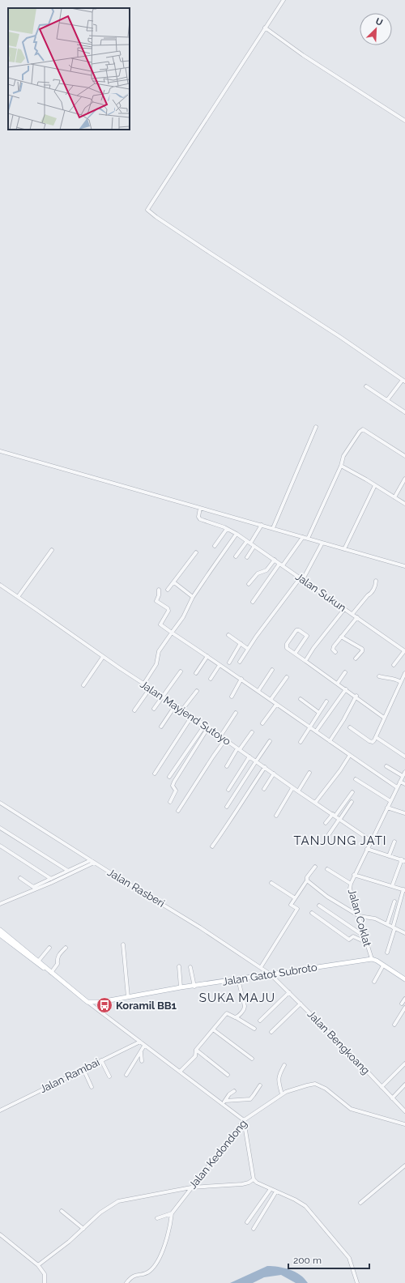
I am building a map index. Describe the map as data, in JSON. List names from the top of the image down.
{
  "streets": {
    "main road": ["Jalan Gatot Subroto"],
    "street": [
      "Jalan Sukun",
      "Jalan Mayjend Sutoyo",
      "Jalan Rasberi",
      "Jalan Coklat",
      "Jalan Bengkoang",
      "Jalan Rambai",
      "Jalan Kedondong"
    ]
  },
  "crossings": [
    ["Jalan Mayjend Sutoyo", "Jalan Coklat"],
    ["Jalan Rasberi", "Jalan Gatot Subroto"],
    ["Jalan Rasberi", "Jalan Bengkoang"],
    ["Jalan Coklat", "Jalan Gatot Subroto"],
    ["Jalan Gatot Subroto", "Jalan Bengkoang"]
  ],
  "districts": ["TANJUNG JATI", "SUKA MAJU"],
  "places": {
    "bus stop": ["Koramil BB1"]
  },
  "scale_bar": "200 m",
  "north": "top right"
}
